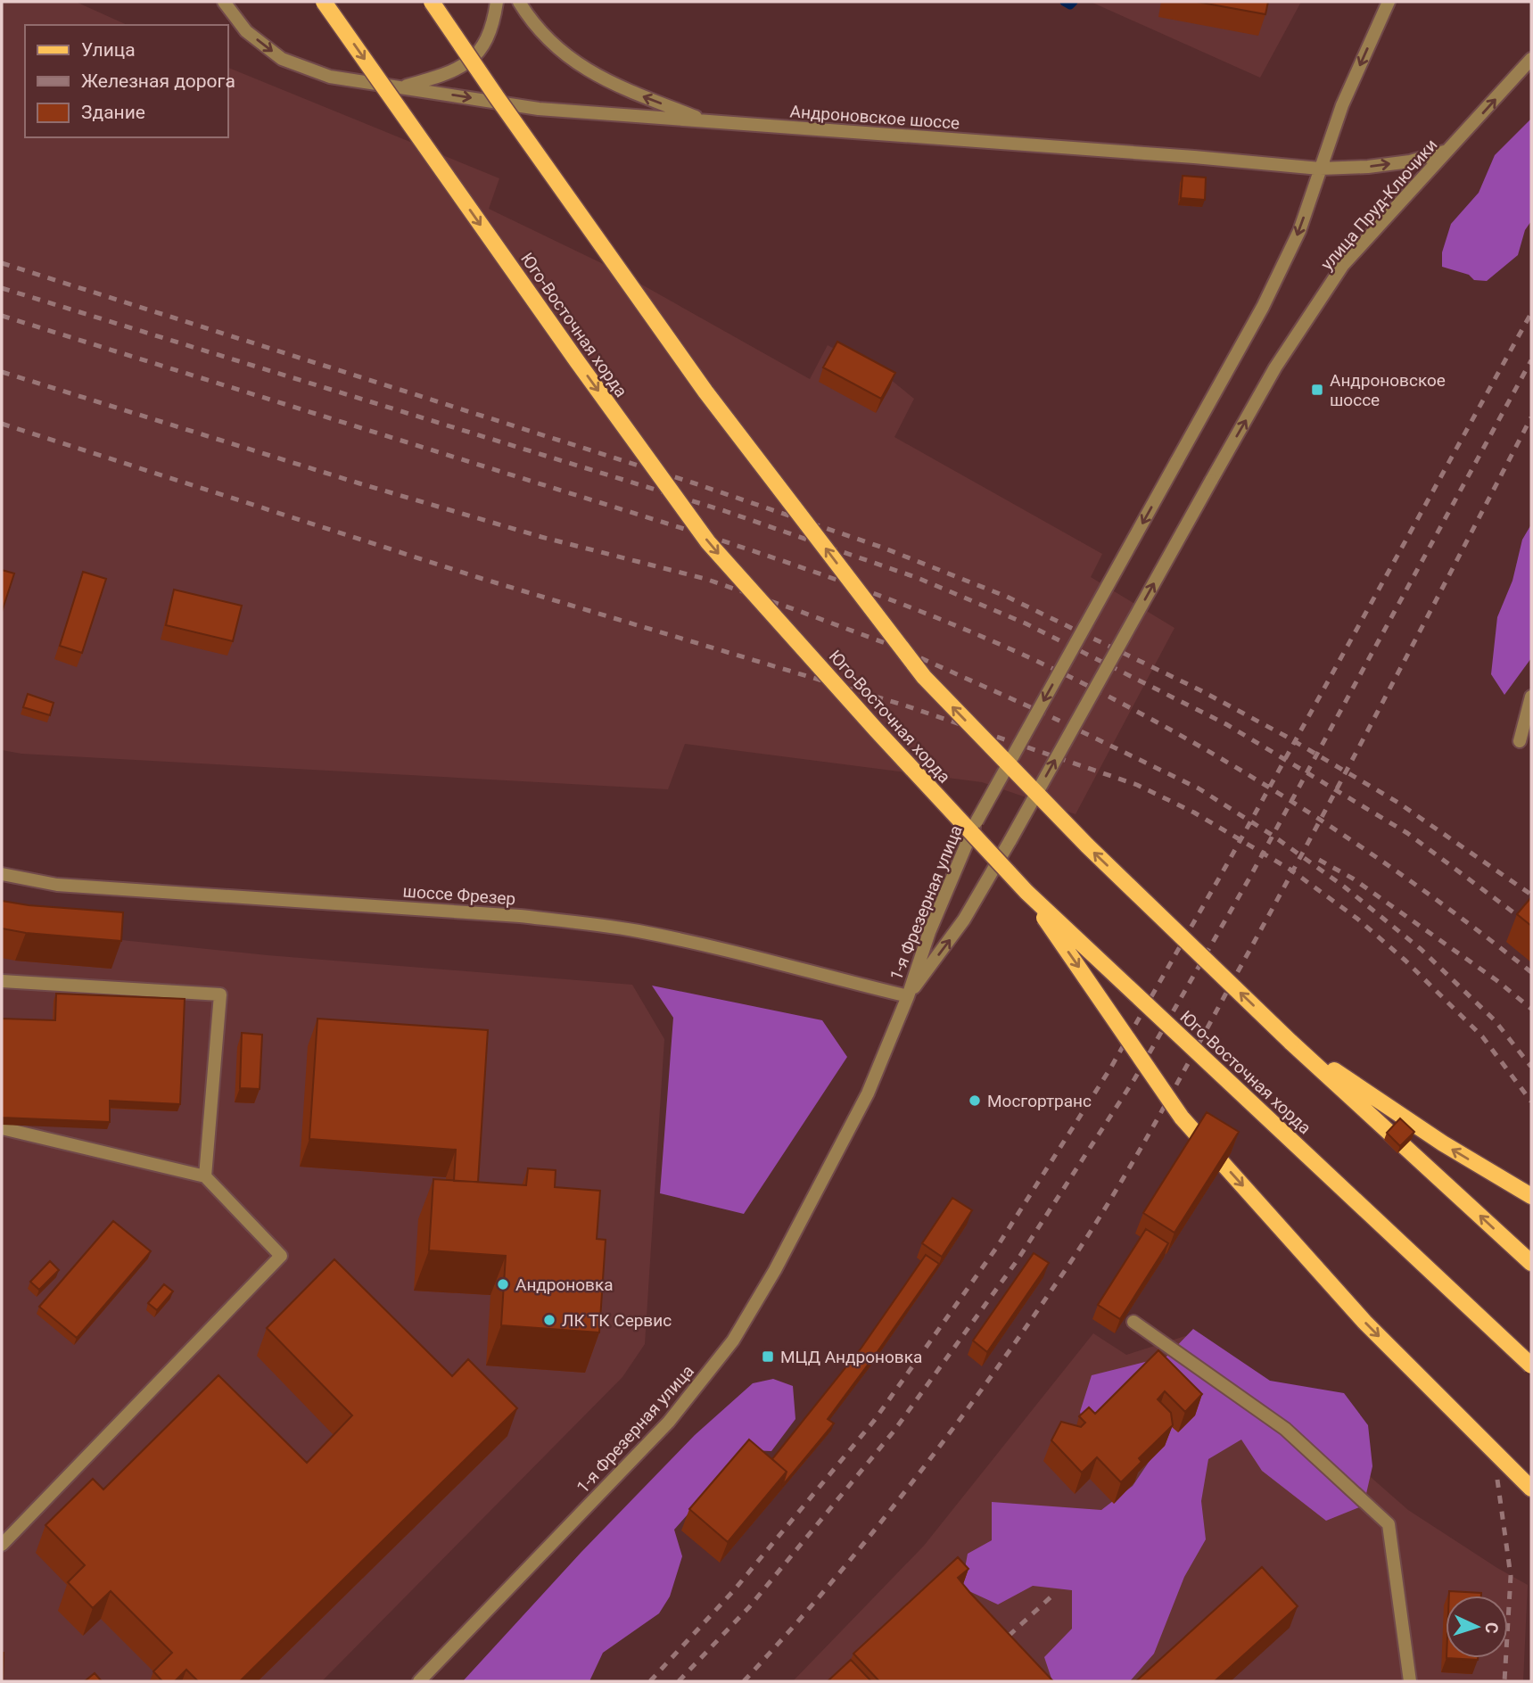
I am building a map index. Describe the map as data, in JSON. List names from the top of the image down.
{
  "streets": {
    "main road": ["Юго-Восточная хорда"],
    "street": [
      "Андроновское шоссе",
      "улица Пруд-Ключики",
      "шоссе Фрезер",
      "1-я Фрезерная улица"
    ]
  },
  "crossings": [
    ["Андроновское шоссе", "улица Пруд-Ключики"],
    ["Андроновское шоссе", "1-я Фрезерная улица"],
    ["улица Пруд-Ключики", "1-я Фрезерная улица"],
    ["шоссе Фрезер", "1-я Фрезерная улица"]
  ],
  "one_way": ["Андроновское шоссе", "улица Пруд-Ключики"],
  "places": {
    "transit": ["Андроновское шоссе", "МЦД Андроновка"],
    "other": ["Мосгортранс", "Андроновка", "ЛК ТК Сервис"]
  },
  "legend": ["Улица", "Железная дорога", "Здание"],
  "north": "right"
}
